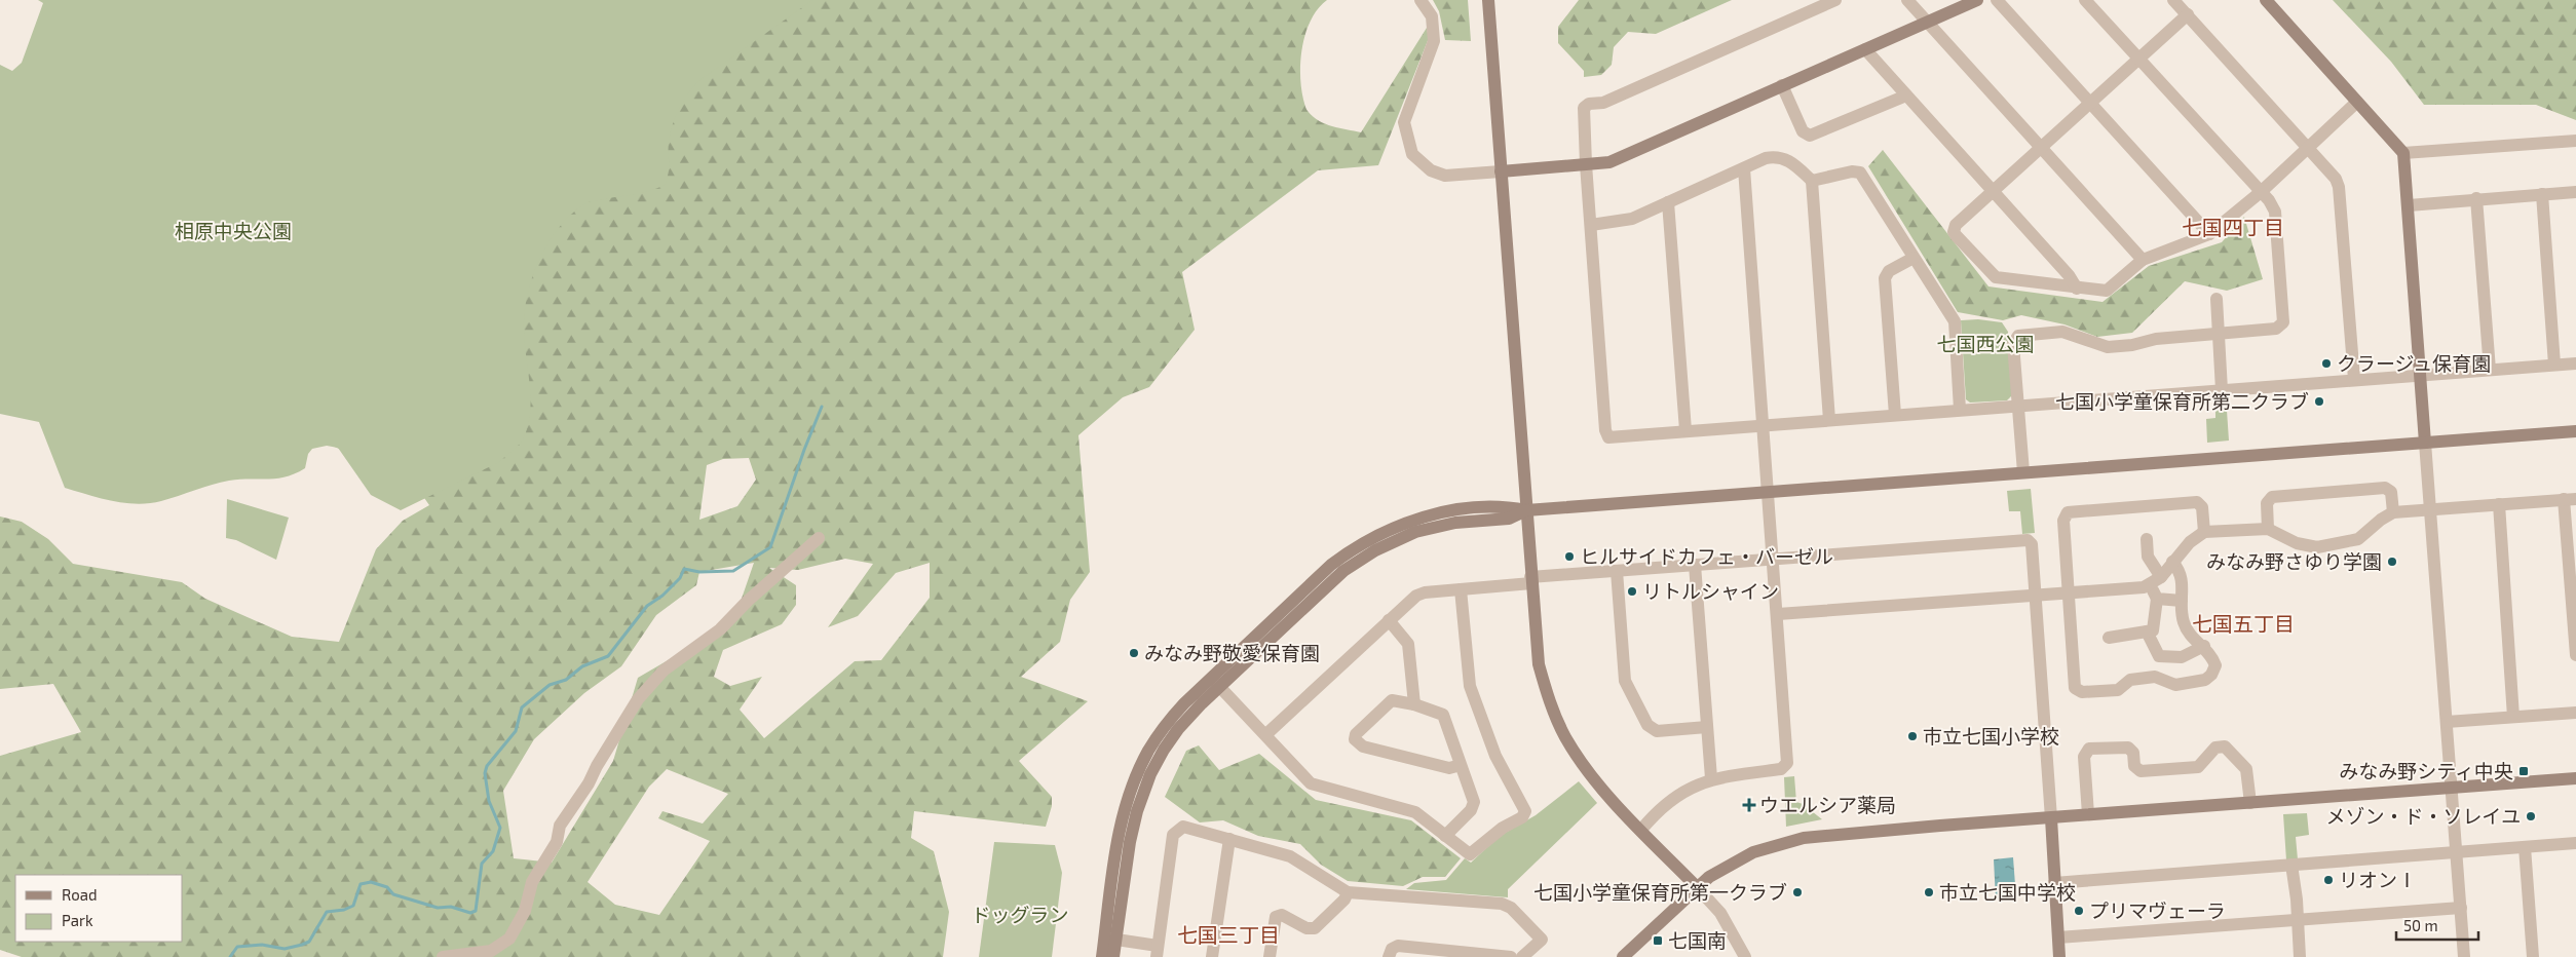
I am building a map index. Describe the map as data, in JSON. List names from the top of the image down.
{
  "districts": ["七国四丁目", "七国五丁目", "七国三丁目"],
  "parks": ["相原中央公園", "七国西公園", "ドッグラン"],
  "places": {
    "other": [
      "クラージュ保育園",
      "七国小学童保育所第二クラブ",
      "ヒルサイドカフェ・バーゼル",
      "みなみ野さゆり学園",
      "リトルシャイン",
      "みなみ野敬愛保育園",
      "市立七国小学校",
      "メゾン・ド・ソレイユ",
      "リオンⅠ",
      "七国小学童保育所第一クラブ",
      "市立七国中学校",
      "プリマヴェーラ"
    ],
    "transit": ["みなみ野シティ中央", "七国南"],
    "health": ["ウエルシア薬局"]
  },
  "legend": ["Road", "Park"],
  "scale_bar": "50 m"
}
